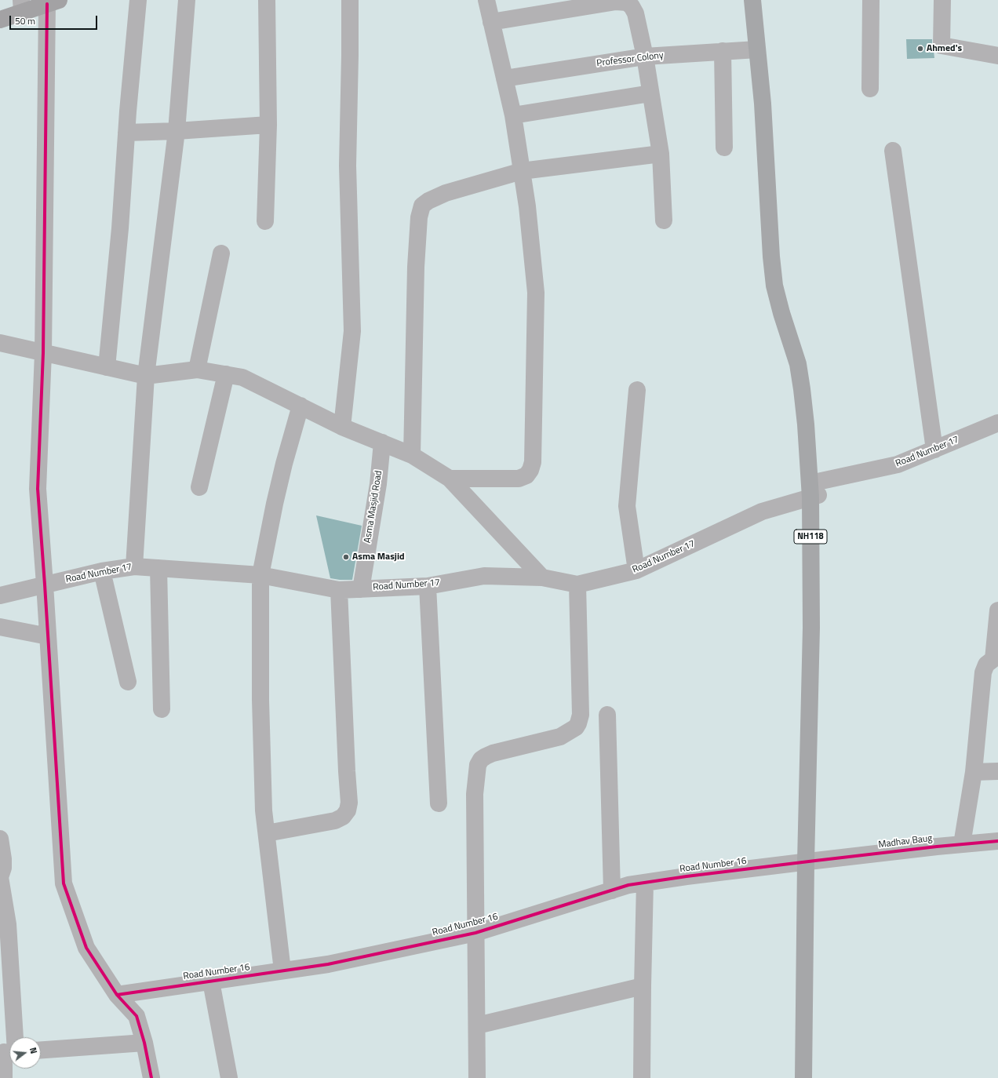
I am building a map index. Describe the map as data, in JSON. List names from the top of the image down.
{
  "streets": {
    "highway": ["NH118"],
    "street": [
      "Professor Colony",
      "Road Number 17",
      "Asma Masjid Road",
      "Madhav Baug",
      "Road Number 16"
    ]
  },
  "crossings": [
    ["Professor Colony", "NH118"],
    ["Road Number 17", "Asma Masjid Road"],
    ["Road Number 17", "NH118"],
    ["NH118", "Madhav Baug"],
    ["NH118", "Road Number 16"],
    ["Madhav Baug", "Road Number 16"]
  ],
  "places": ["Ahmed's", "Asma Masjid"],
  "scale_bar": "50 m",
  "north": "right"
}
